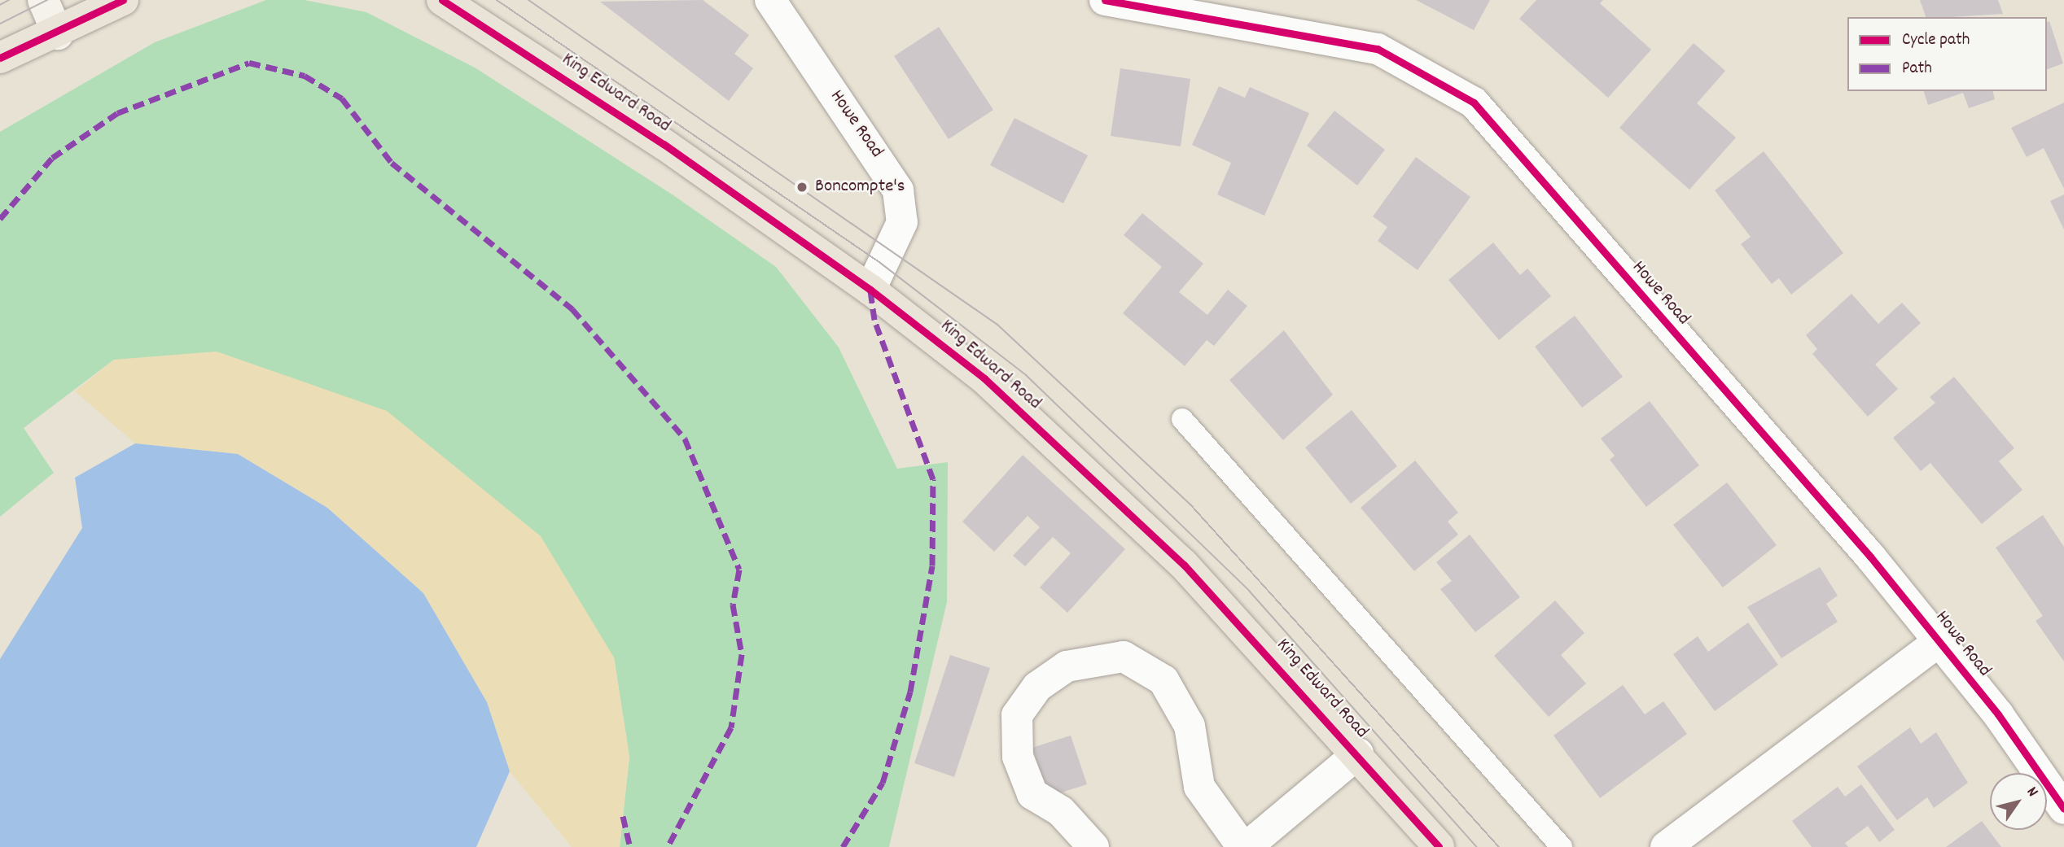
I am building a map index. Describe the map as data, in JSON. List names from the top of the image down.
{
  "streets": {
    "main road": ["King Edward Road"],
    "street": ["Howe Road"]
  },
  "crossings": [
    ["King Edward Road", "Howe Road"]
  ],
  "places": ["Boncompte's"],
  "legend": ["Cycle path", "Path"],
  "north": "top right"
}
